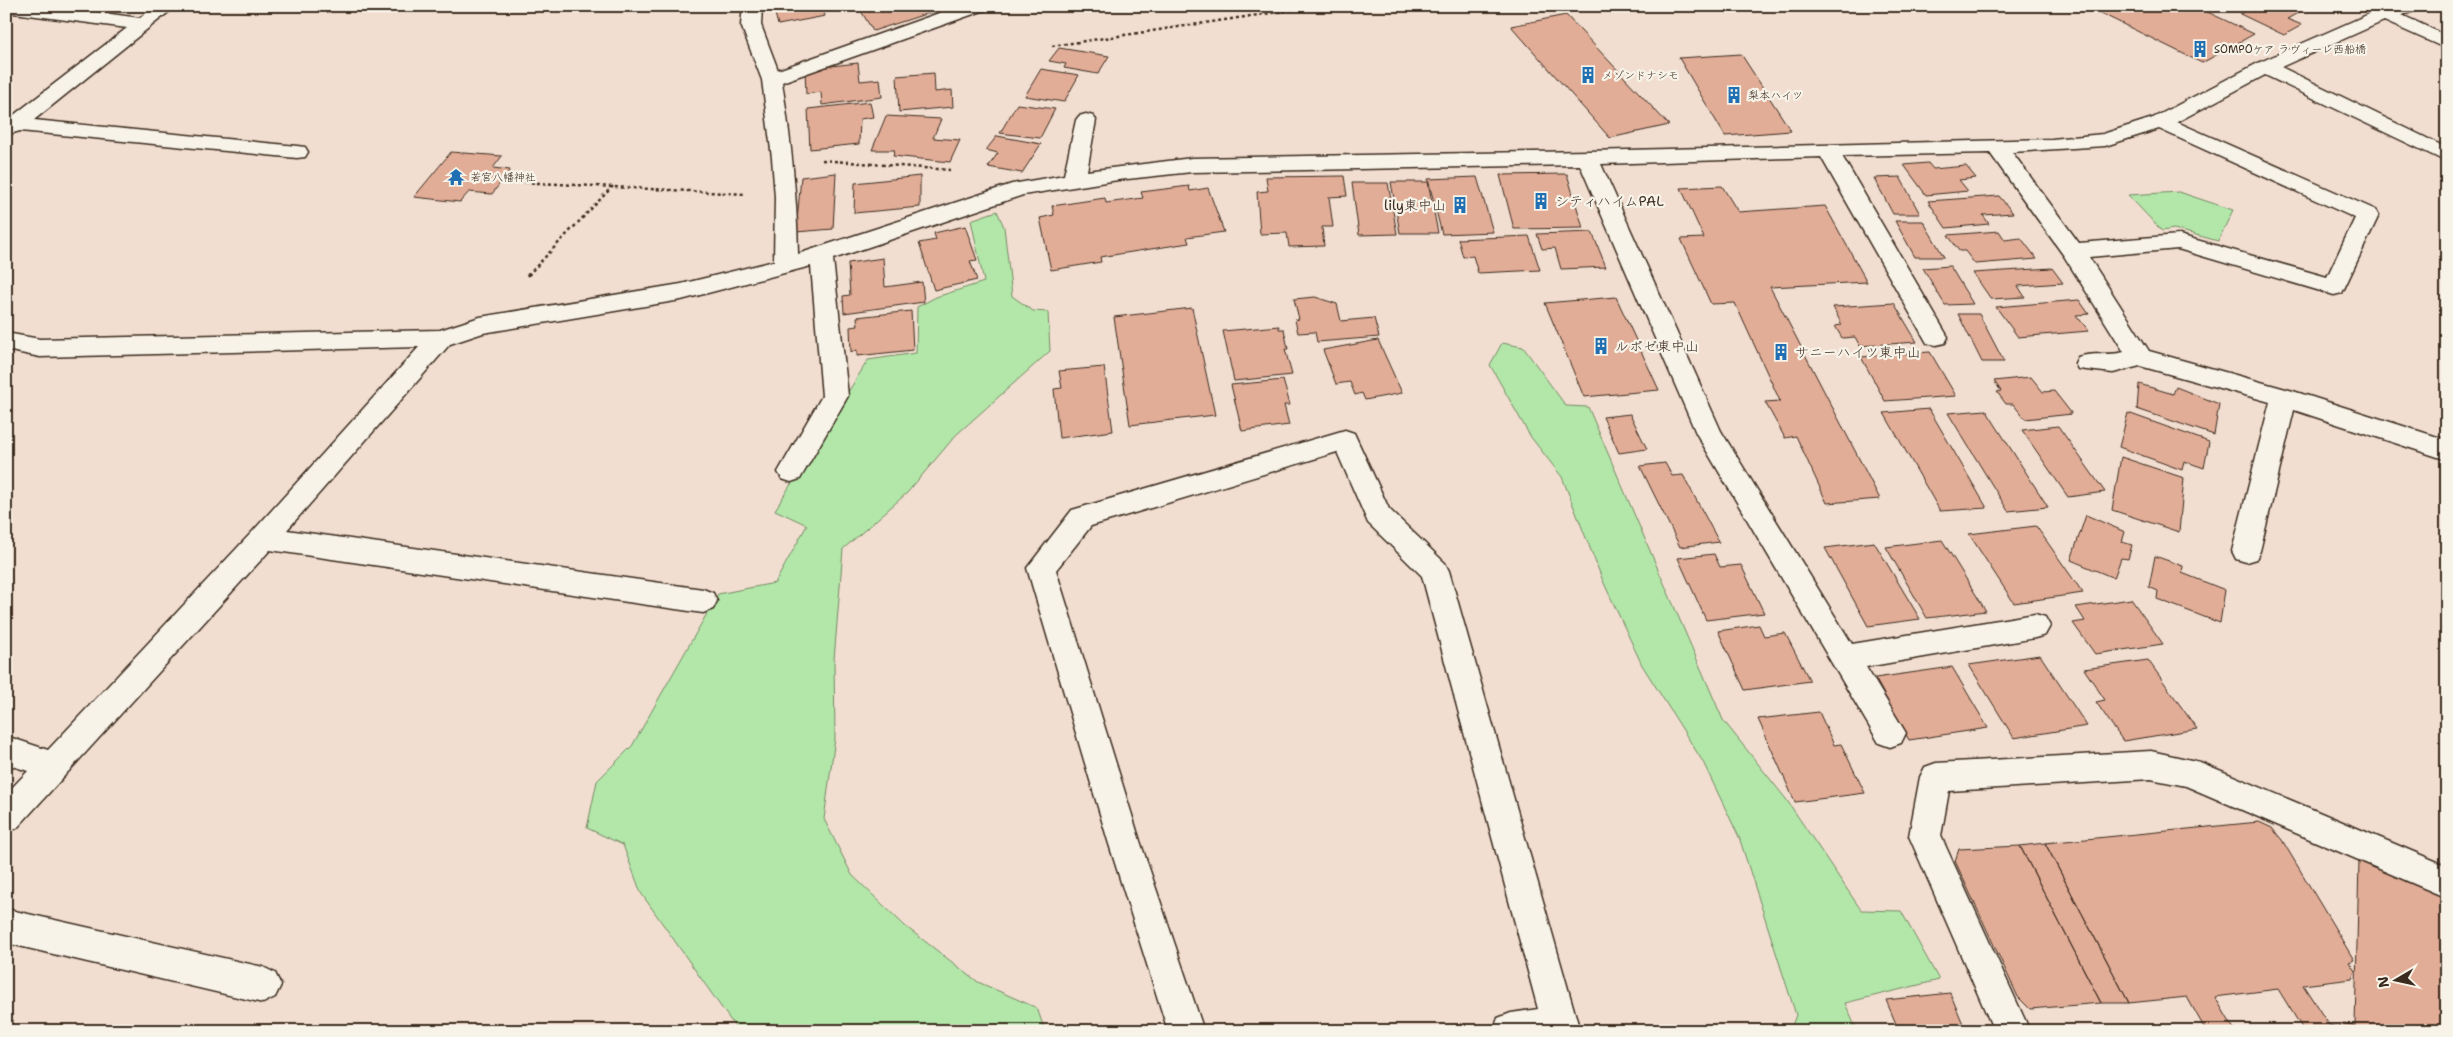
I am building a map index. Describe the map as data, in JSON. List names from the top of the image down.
{
  "places": {
    "building": [
      "SOMPOケア ラヴィーレ西船橋",
      "メゾンドナシモ",
      "梨本ハイツ",
      "シティハイムPAL",
      "lily東中山",
      "ルポゼ東中山",
      "サニーハイツ東中山"
    ],
    "temple": ["若宮八幡神社"]
  },
  "north": "left"
}
